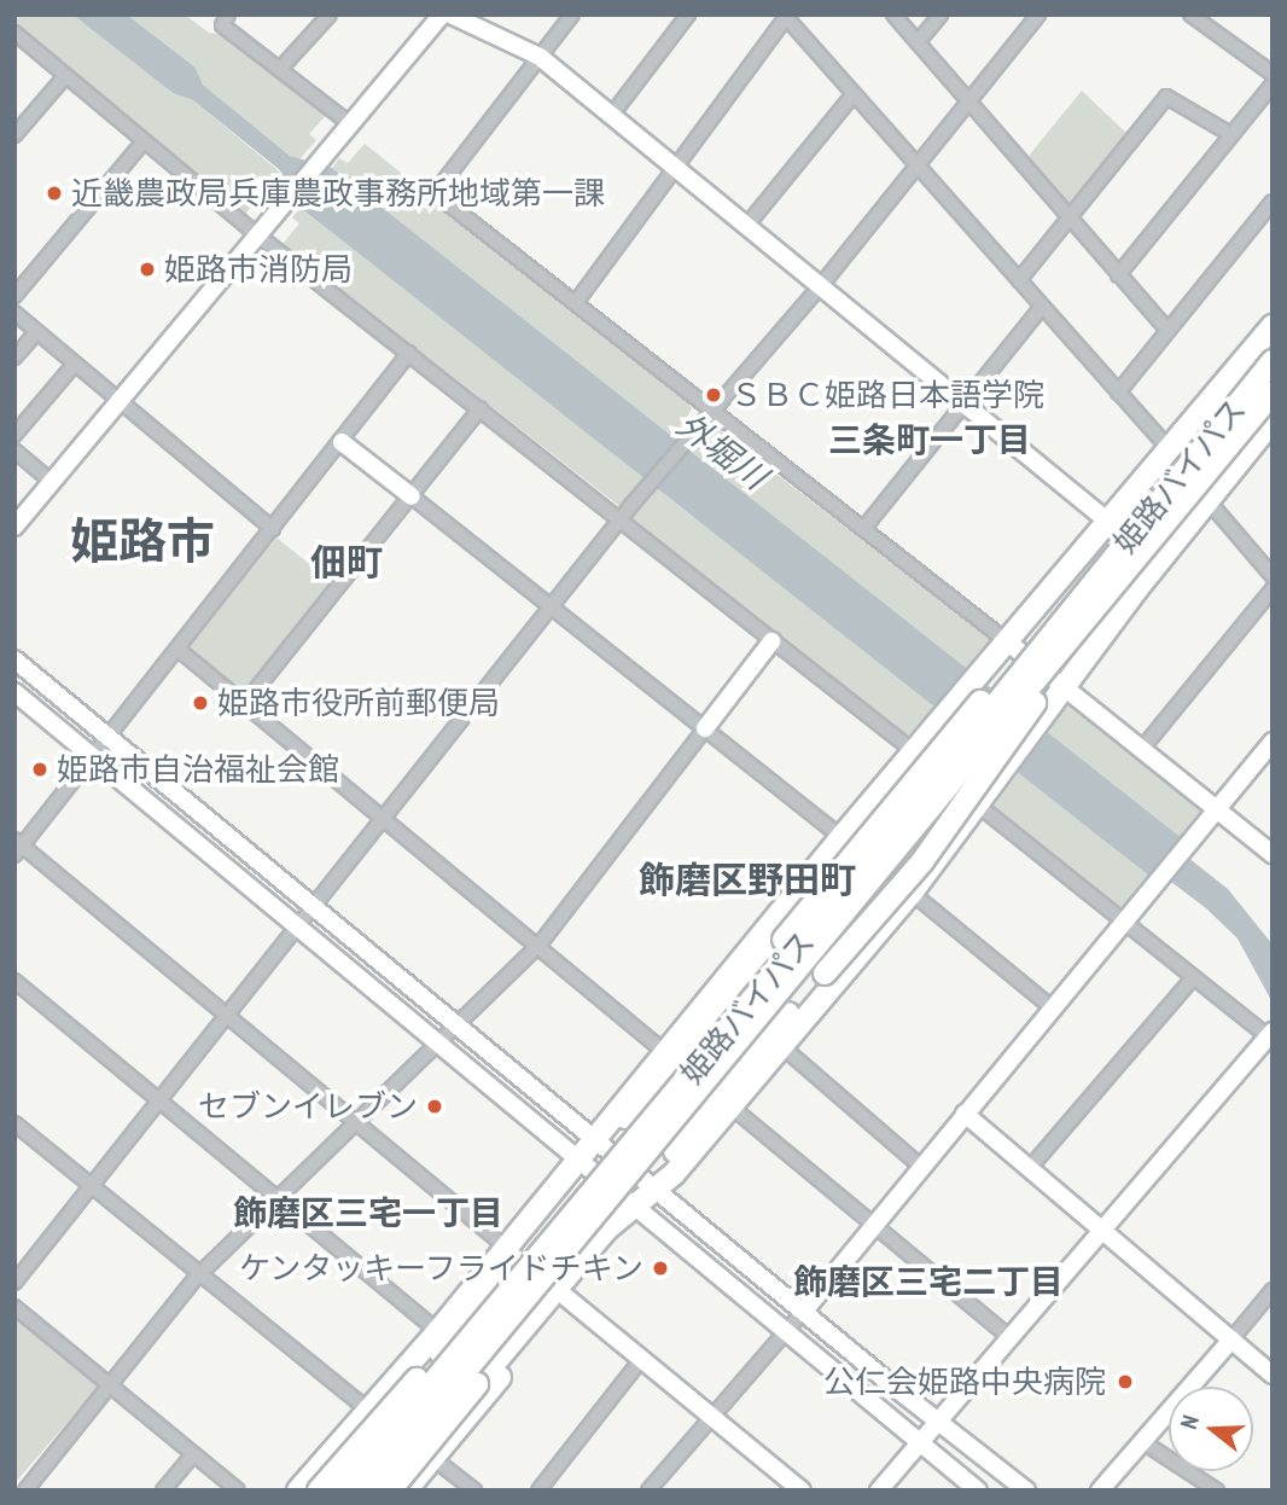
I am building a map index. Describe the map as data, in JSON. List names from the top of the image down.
{
  "streets": {
    "highway": ["姫路バイパス"]
  },
  "districts": [
    "三条町一丁目",
    "姫路市",
    "佃町",
    "飾磨区野田町",
    "飾磨区三宅一丁目",
    "飾磨区三宅二丁目"
  ],
  "water": ["外堀川"],
  "places": [
    "近畿農政局兵庫農政事務所地域第一課",
    "姫路市消防局",
    "ＳＢＣ姫路日本語学院",
    "姫路市役所前郵便局",
    "姫路市自治福祉会館",
    "セブンイレブン",
    "ケンタッキーフライドチキン",
    "公仁会姫路中央病院"
  ],
  "north": "left"
}
